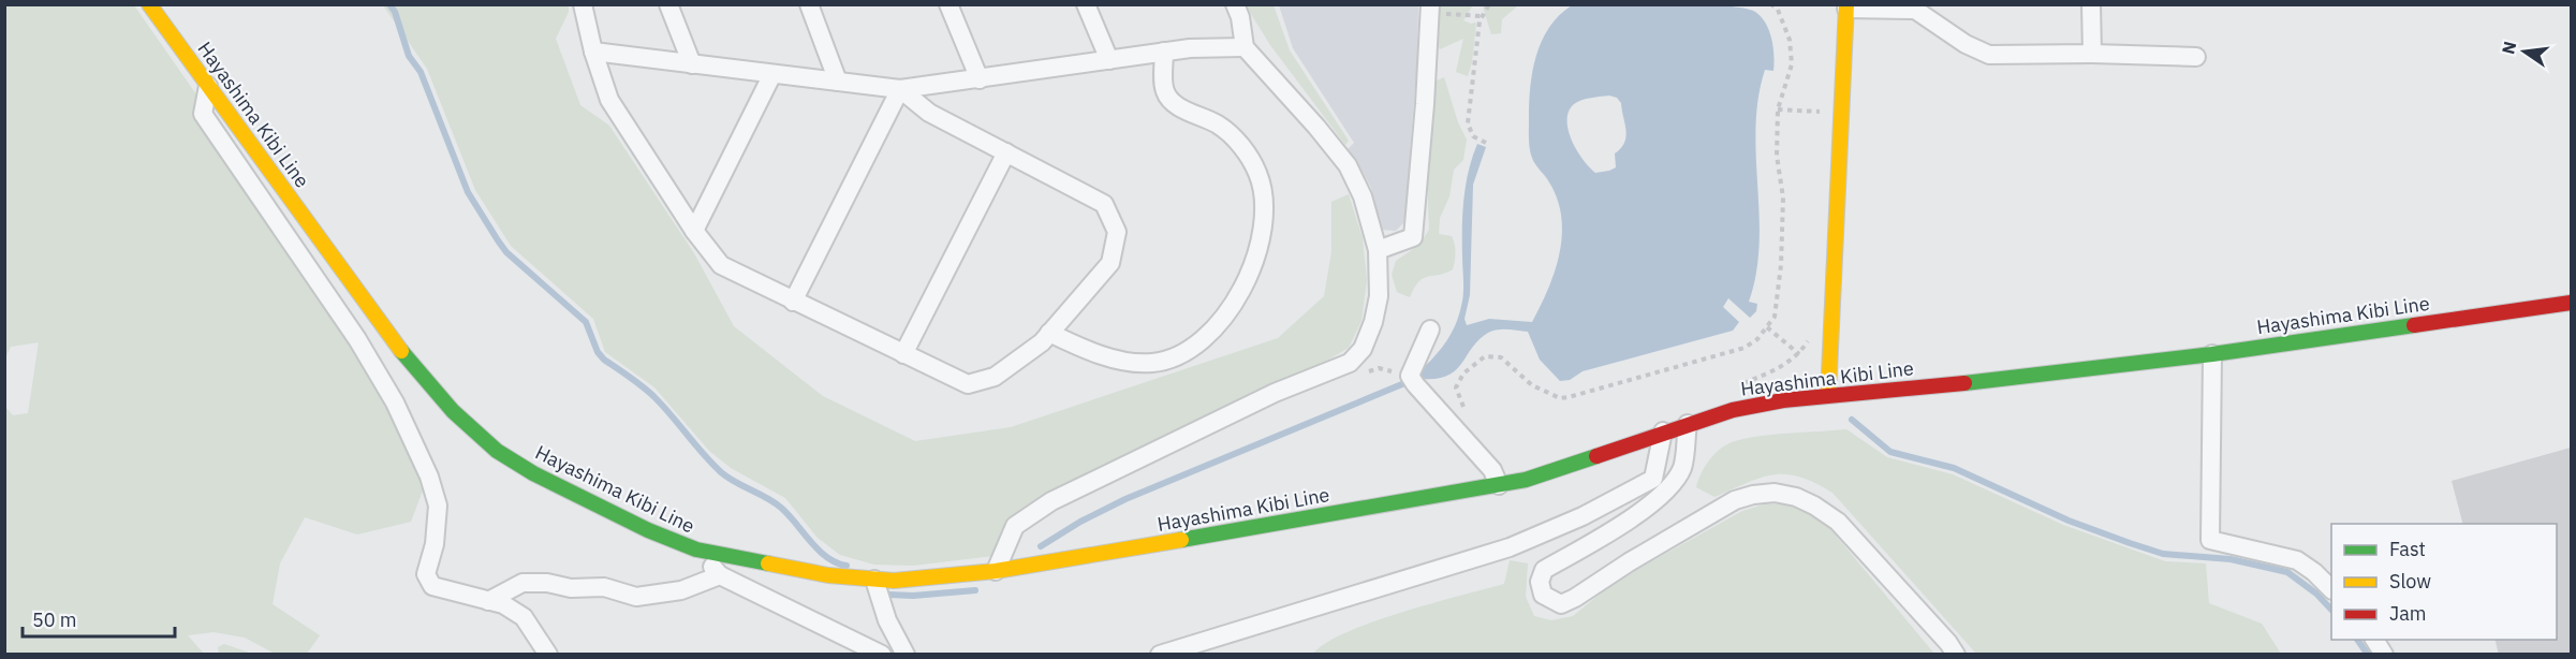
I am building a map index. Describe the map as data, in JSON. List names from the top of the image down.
{
  "streets": {
    "main road": ["Hayashima Kibi Line"]
  },
  "legend": ["Fast", "Slow", "Jam"],
  "scale_bar": "50 m",
  "north": "left"
}
